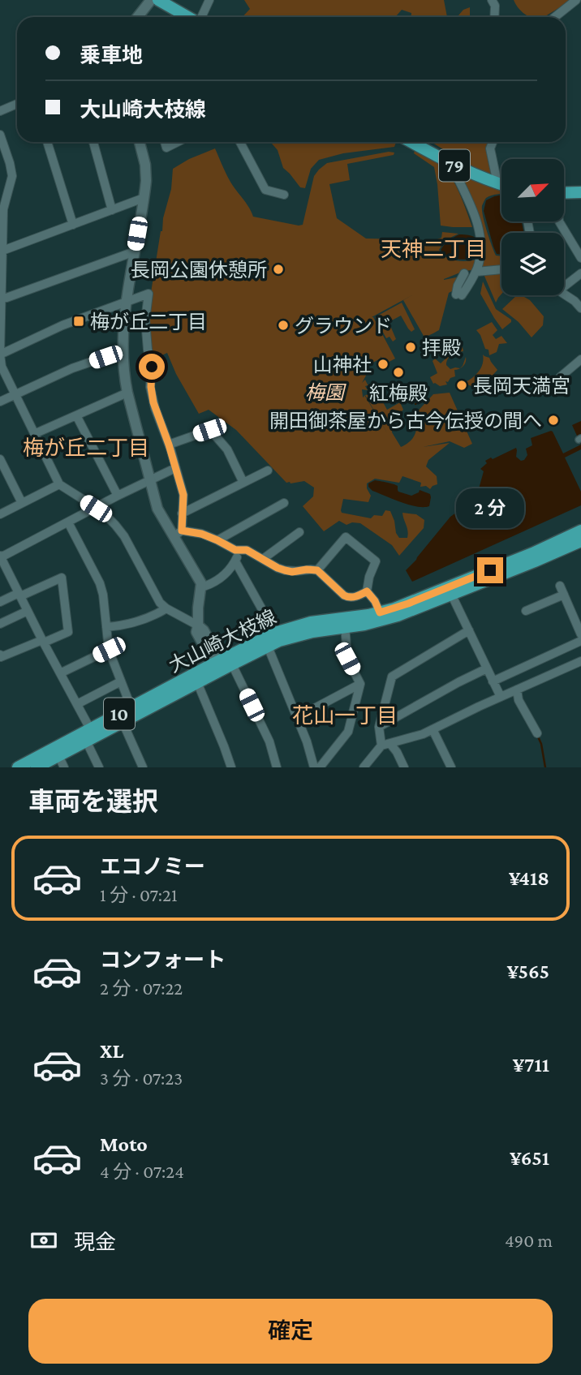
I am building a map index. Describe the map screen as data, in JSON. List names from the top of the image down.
{
  "streets": {
    "main road": ["79", "大山崎大枝線", "10"]
  },
  "districts": ["天神二丁目", "梅が丘二丁目", "花山一丁目"],
  "parks": ["梅園"],
  "places": {
    "other": [
      "長岡公園休憩所",
      "グラウンド",
      "拝殿",
      "山神社",
      "紅梅殿",
      "長岡天満宮",
      "開田御茶屋から古今伝授の間へ"
    ],
    "transit": ["梅が丘二丁目"]
  },
  "north": "top right",
  "page": {
    "banner": ["乗車地", "大山崎大枝線"],
    "bubble": "2 分",
    "heading": "車両を選択",
    "list": [
      {
        "name": "エコノミー",
        "note": "1 分 · 07:21",
        "value": "¥418"
      },
      {
        "name": "コンフォート",
        "note": "2 分 · 07:22",
        "value": "¥565"
      },
      {
        "name": "XL",
        "note": "3 分 · 07:23",
        "value": "¥711"
      },
      {
        "name": "Moto",
        "note": "4 分 · 07:24",
        "value": "¥651"
      }
    ],
    "pay": ["現金", "490 m"],
    "buttons": "確定"
  }
}
